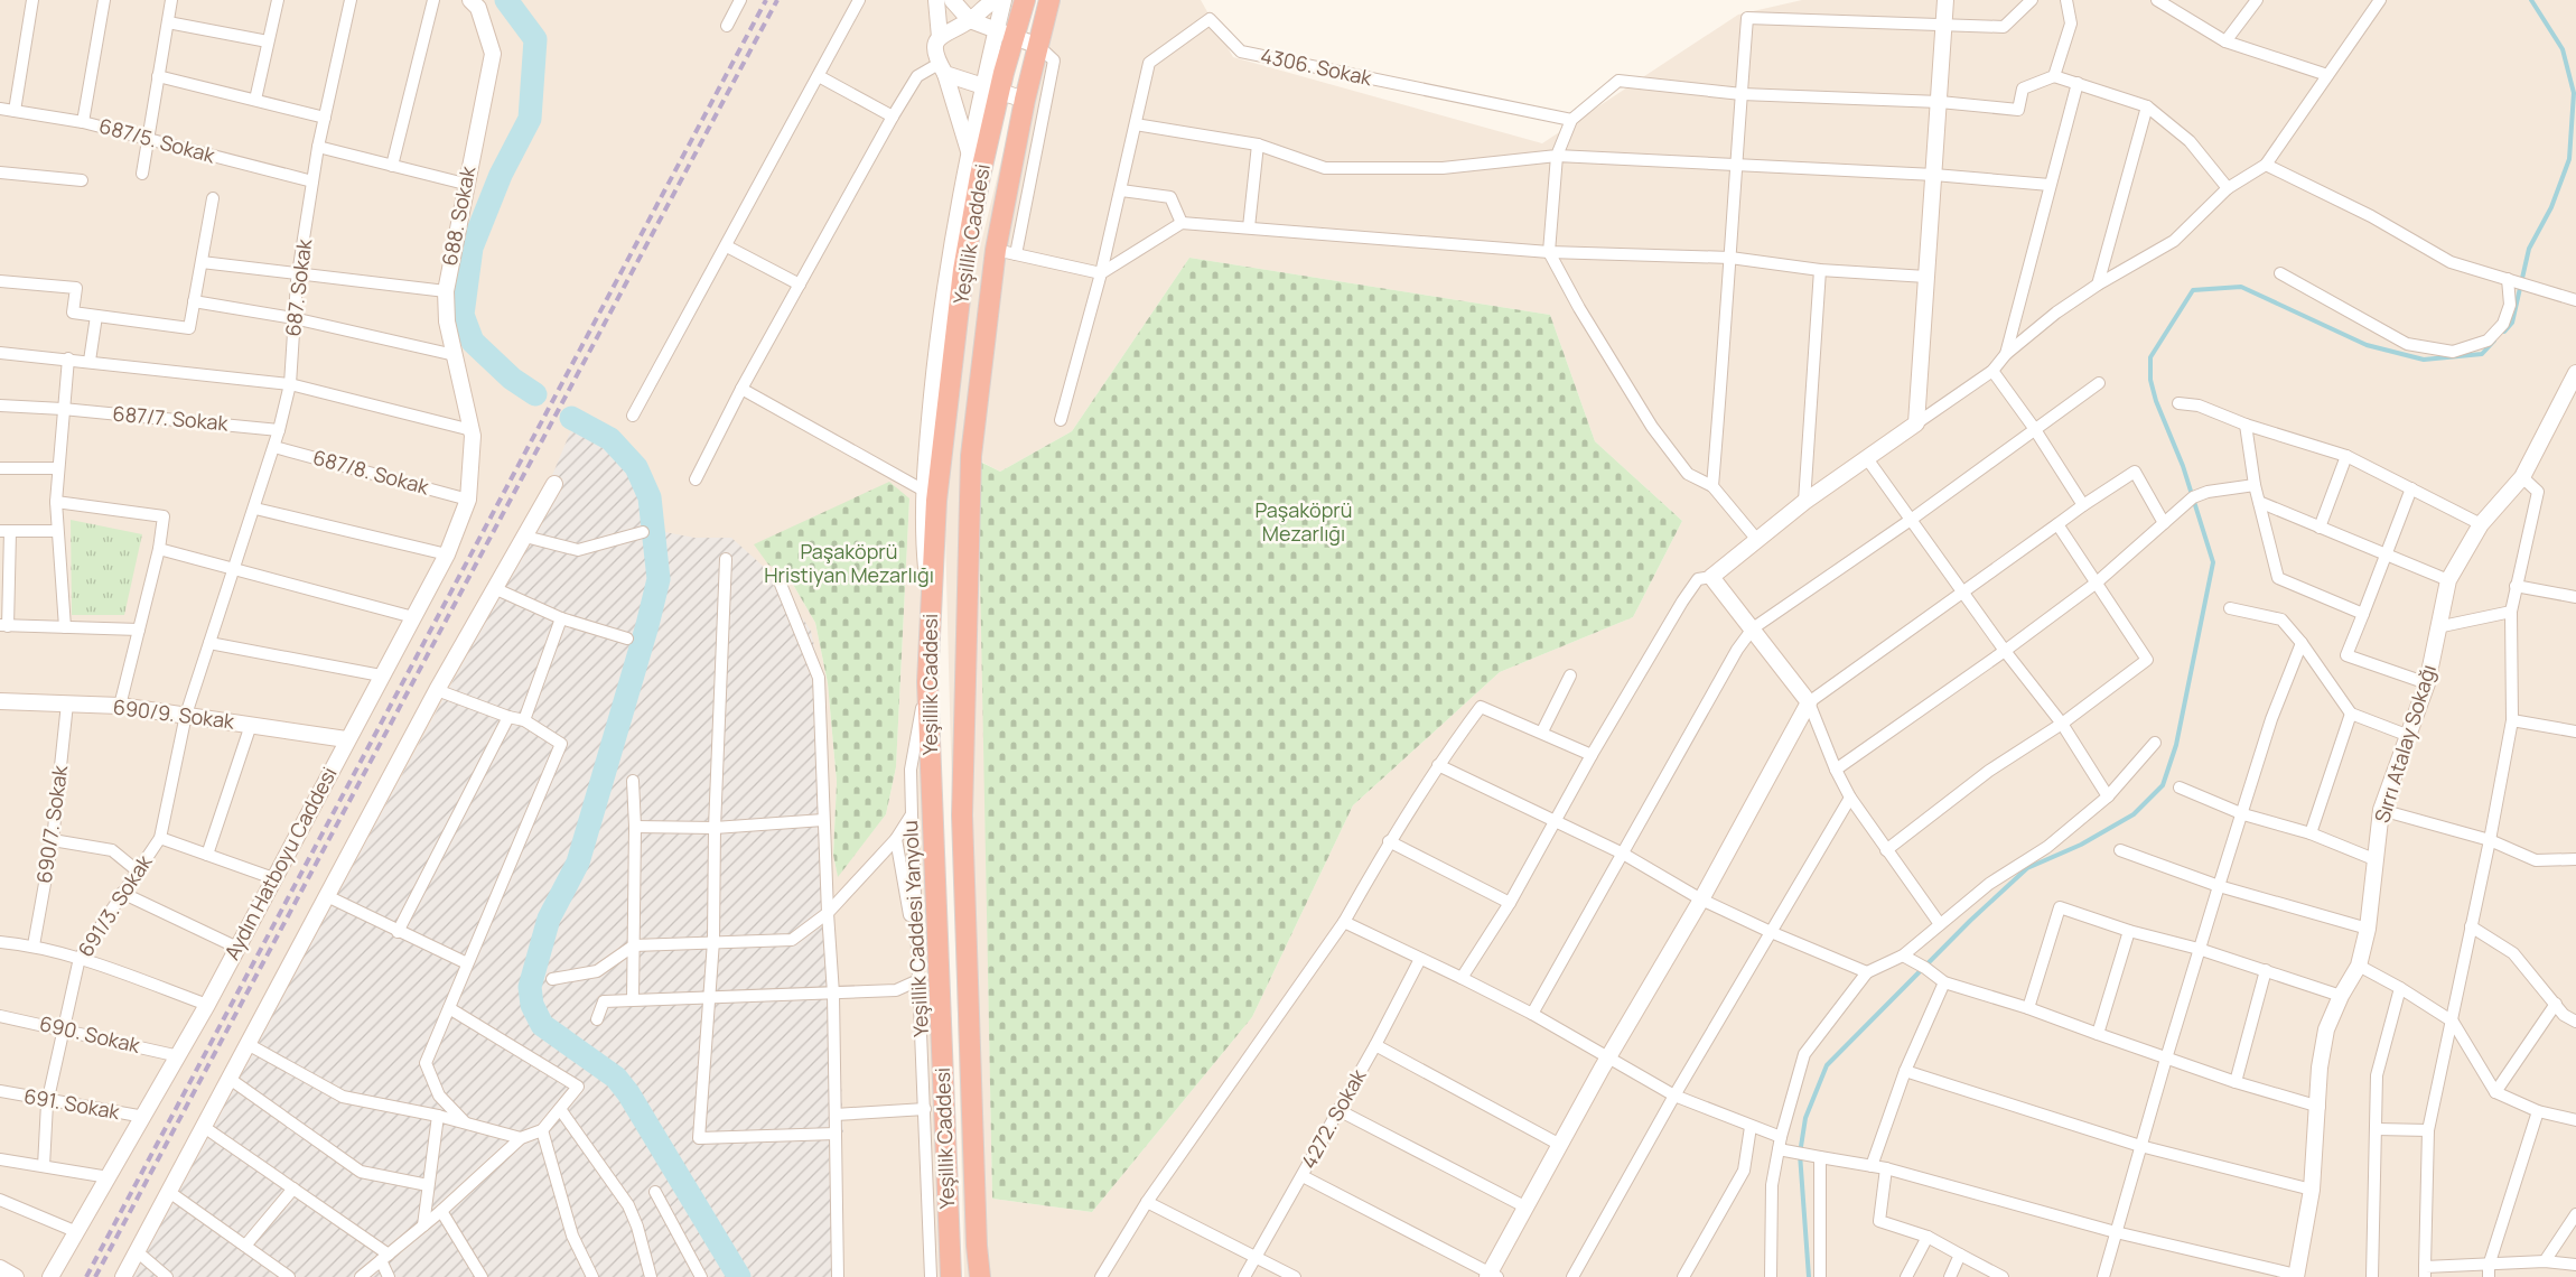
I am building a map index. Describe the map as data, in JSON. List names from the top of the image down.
{
  "streets": {
    "highway": ["Yeşillik Caddesi"],
    "street": [
      "4306. Sokak",
      "687/5. Sokak",
      "688. Sokak",
      "687. Sokak",
      "687/7. Sokak",
      "687/8. Sokak",
      "690/9. Sokak",
      "Sırrı Atalay Sokağı",
      "690/7. Sokak",
      "Aydın Hatboyu Caddesi",
      "691/3. Sokak",
      "Yeşillik Caddesi Yanyolu",
      "690. Sokak",
      "691. Sokak",
      "4272. Sokak"
    ]
  },
  "crossings": [
    ["687/5. Sokak", "687. Sokak"],
    ["688. Sokak", "Aydın Hatboyu Caddesi"],
    ["Yeşillik Caddesi", "Yeşillik Caddesi Yanyolu"],
    ["687. Sokak", "687/7. Sokak"],
    ["687. Sokak", "687/8. Sokak"],
    ["687. Sokak", "691/3. Sokak"],
    ["687/8. Sokak", "Aydın Hatboyu Caddesi"],
    ["690/9. Sokak", "690/7. Sokak"],
    ["690/9. Sokak", "Aydın Hatboyu Caddesi"],
    ["690/9. Sokak", "691/3. Sokak"],
    ["Aydın Hatboyu Caddesi", "690. Sokak"],
    ["Aydın Hatboyu Caddesi", "691. Sokak"],
    ["691/3. Sokak", "690. Sokak"],
    ["691/3. Sokak", "691. Sokak"]
  ],
  "parks": ["Paşaköprü Mezarlığı", "Paşaköprü Hristiyan Mezarlığı"]
}
